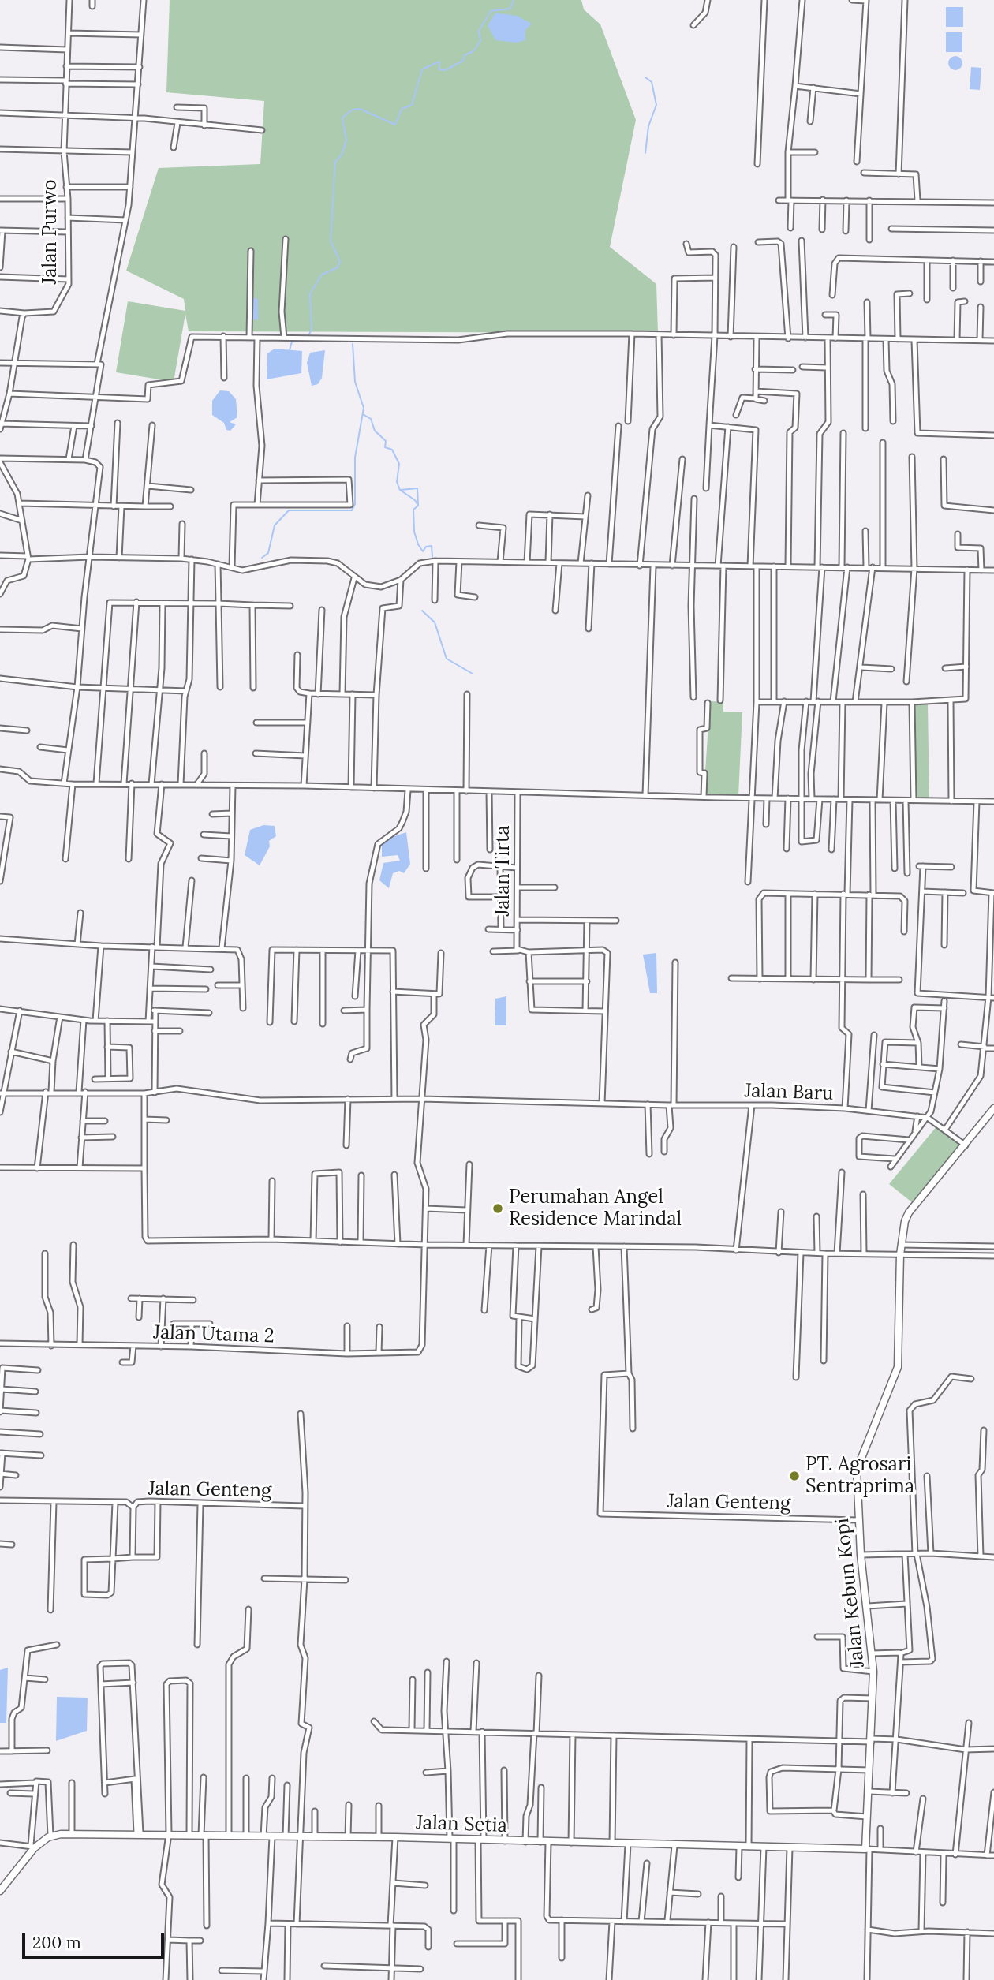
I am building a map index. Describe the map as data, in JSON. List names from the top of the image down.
{
  "streets": {
    "main road": ["Jalan Kebun Kopi", "Jalan Setia"],
    "street": [
      "Jalan Purwo",
      "Jalan Tirta",
      "Jalan Baru",
      "Jalan Utama 2",
      "Jalan Genteng"
    ]
  },
  "crossings": [
    ["Jalan Baru", "Jalan Kebun Kopi"],
    ["Jalan Genteng", "Jalan Kebun Kopi"],
    ["Jalan Kebun Kopi", "Jalan Setia"]
  ],
  "places": ["Perumahan Angel Residence Marindal", "PT. Agrosari Sentraprima"],
  "scale_bar": "200 m"
}
